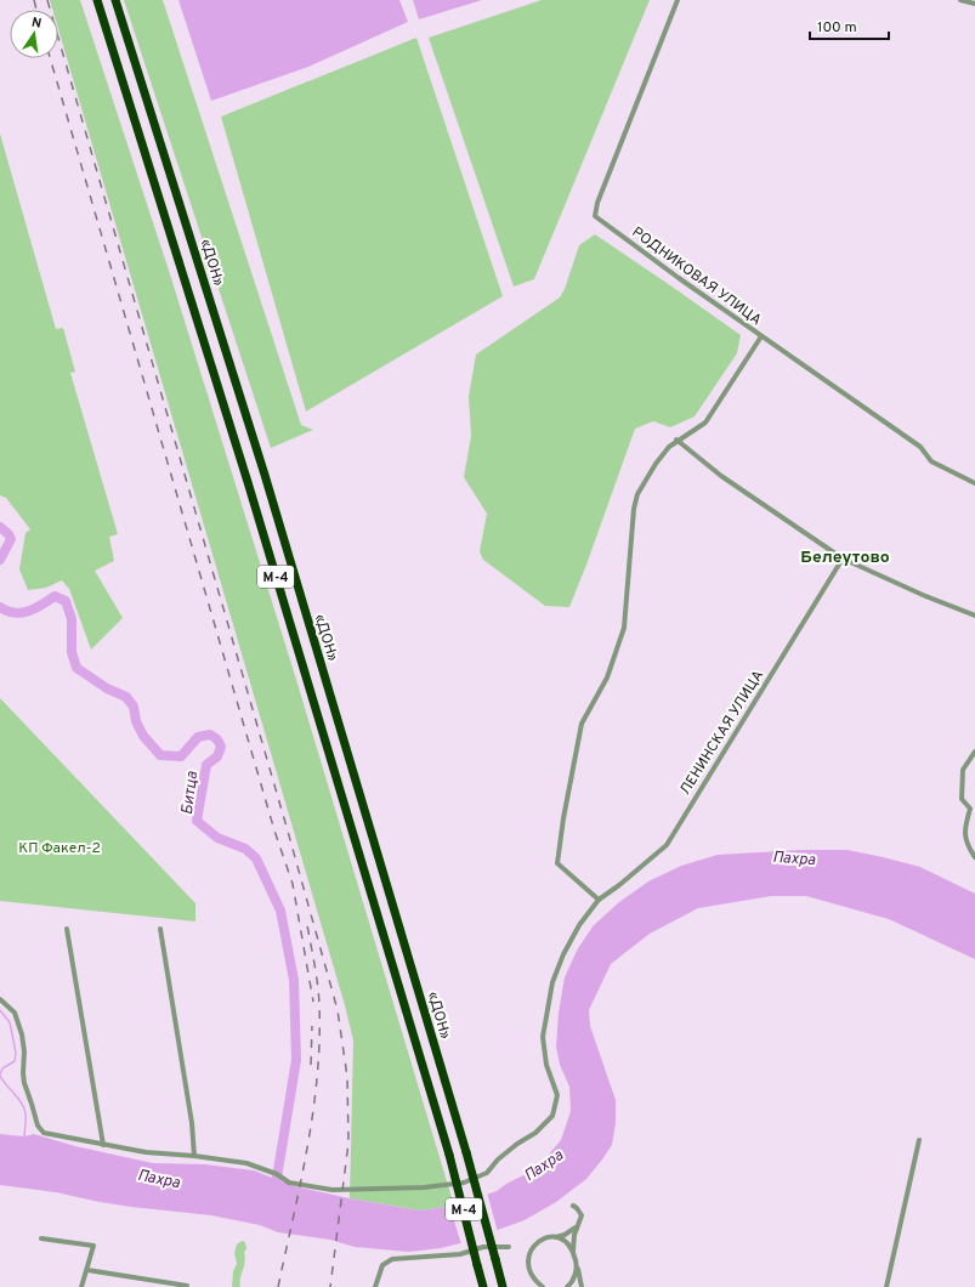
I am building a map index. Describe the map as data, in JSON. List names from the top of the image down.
{
  "streets": {
    "highway": ["«ДОН»", "М-4"],
    "street": ["РОДНИКОВАЯ УЛИЦА", "ЛЕНИНСКАЯ УЛИЦА"]
  },
  "districts": ["Белеутово"],
  "water": ["Битца", "Пахра"],
  "parks": ["КП Факел-2"],
  "scale_bar": "100 m",
  "north": "top"
}
